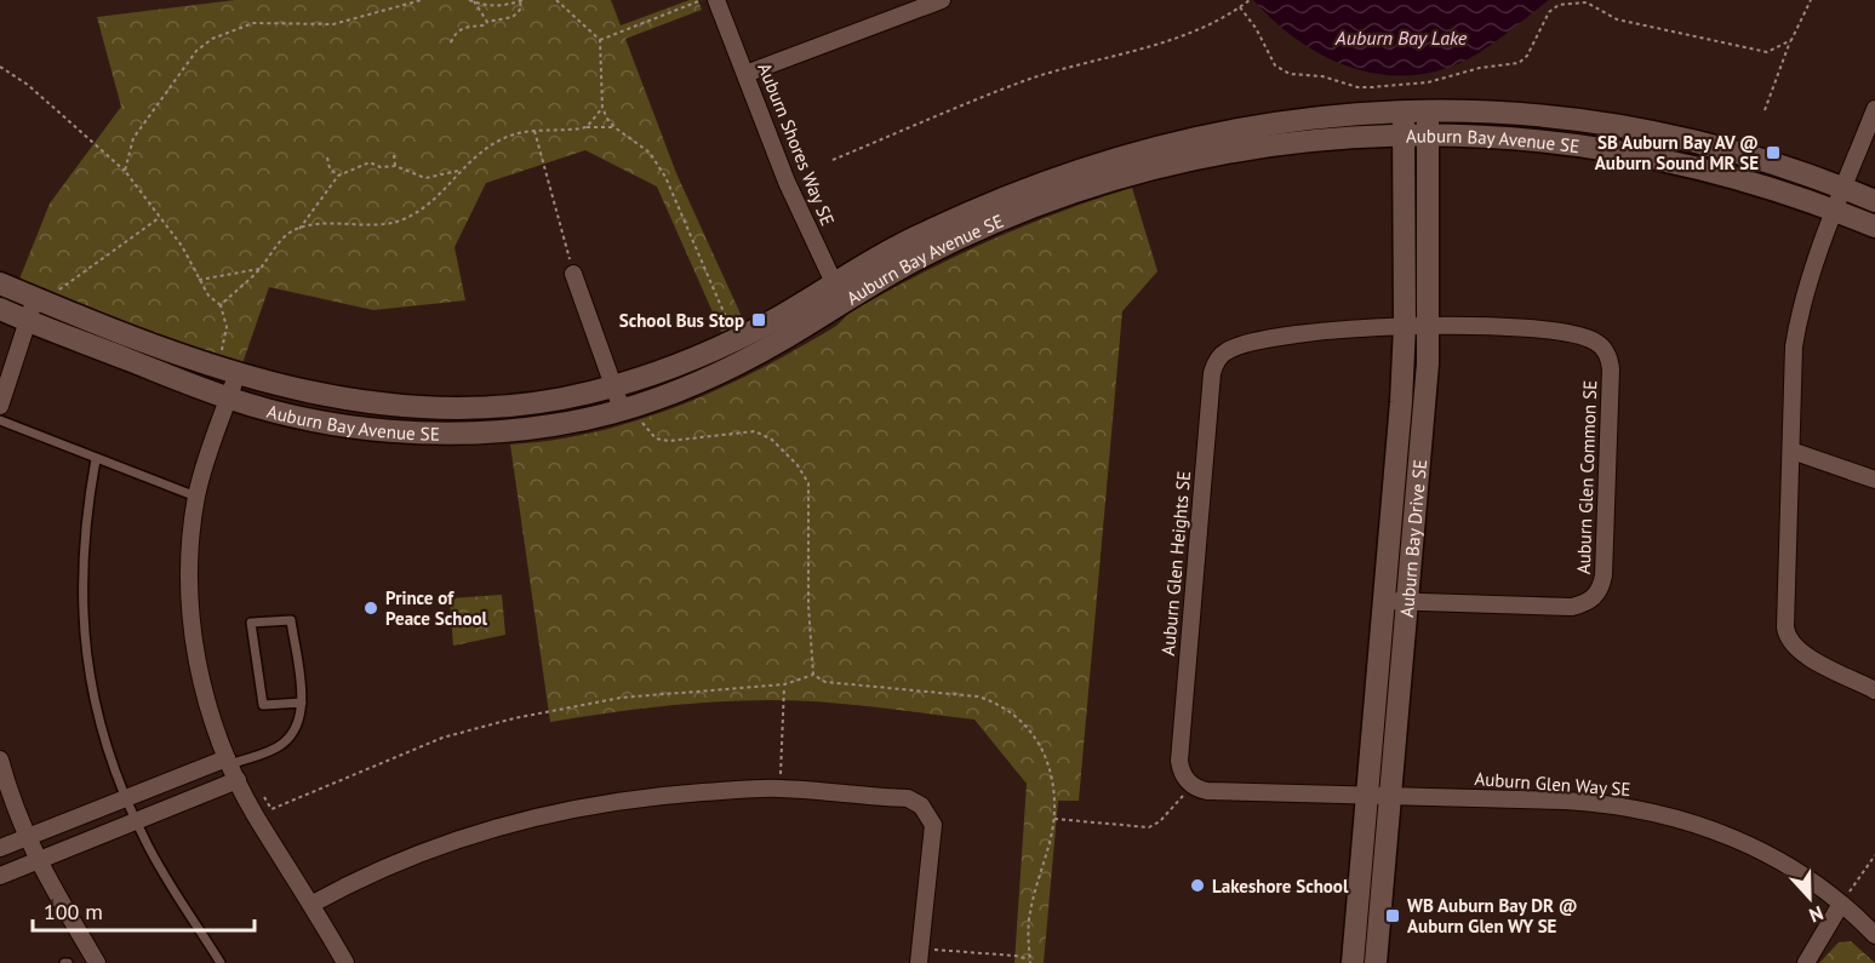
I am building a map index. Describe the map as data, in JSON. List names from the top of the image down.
{
  "streets": {
    "street": [
      "Auburn Bay Avenue SE",
      "Auburn Shores Way SE",
      "Auburn Glen Common SE",
      "Auburn Bay Drive SE",
      "Auburn Glen Heights SE",
      "Auburn Glen Way SE"
    ]
  },
  "crossings": [
    ["Auburn Bay Avenue SE", "Auburn Shores Way SE"],
    ["Auburn Bay Avenue SE", "Auburn Bay Drive SE"],
    ["Auburn Glen Common SE", "Auburn Bay Drive SE"],
    ["Auburn Glen Common SE", "Auburn Glen Heights SE"],
    ["Auburn Bay Drive SE", "Auburn Glen Heights SE"],
    ["Auburn Bay Drive SE", "Auburn Glen Way SE"]
  ],
  "water": ["Auburn Bay Lake"],
  "places": {
    "transit": ["SB Auburn Bay AV @ Auburn Sound MR SE", "School Bus Stop", "WB Auburn Bay DR @ Auburn Glen WY SE"],
    "other": ["Prince of Peace School", "Lakeshore School"]
  },
  "scale_bar": "100 m",
  "north": "bottom"
}
